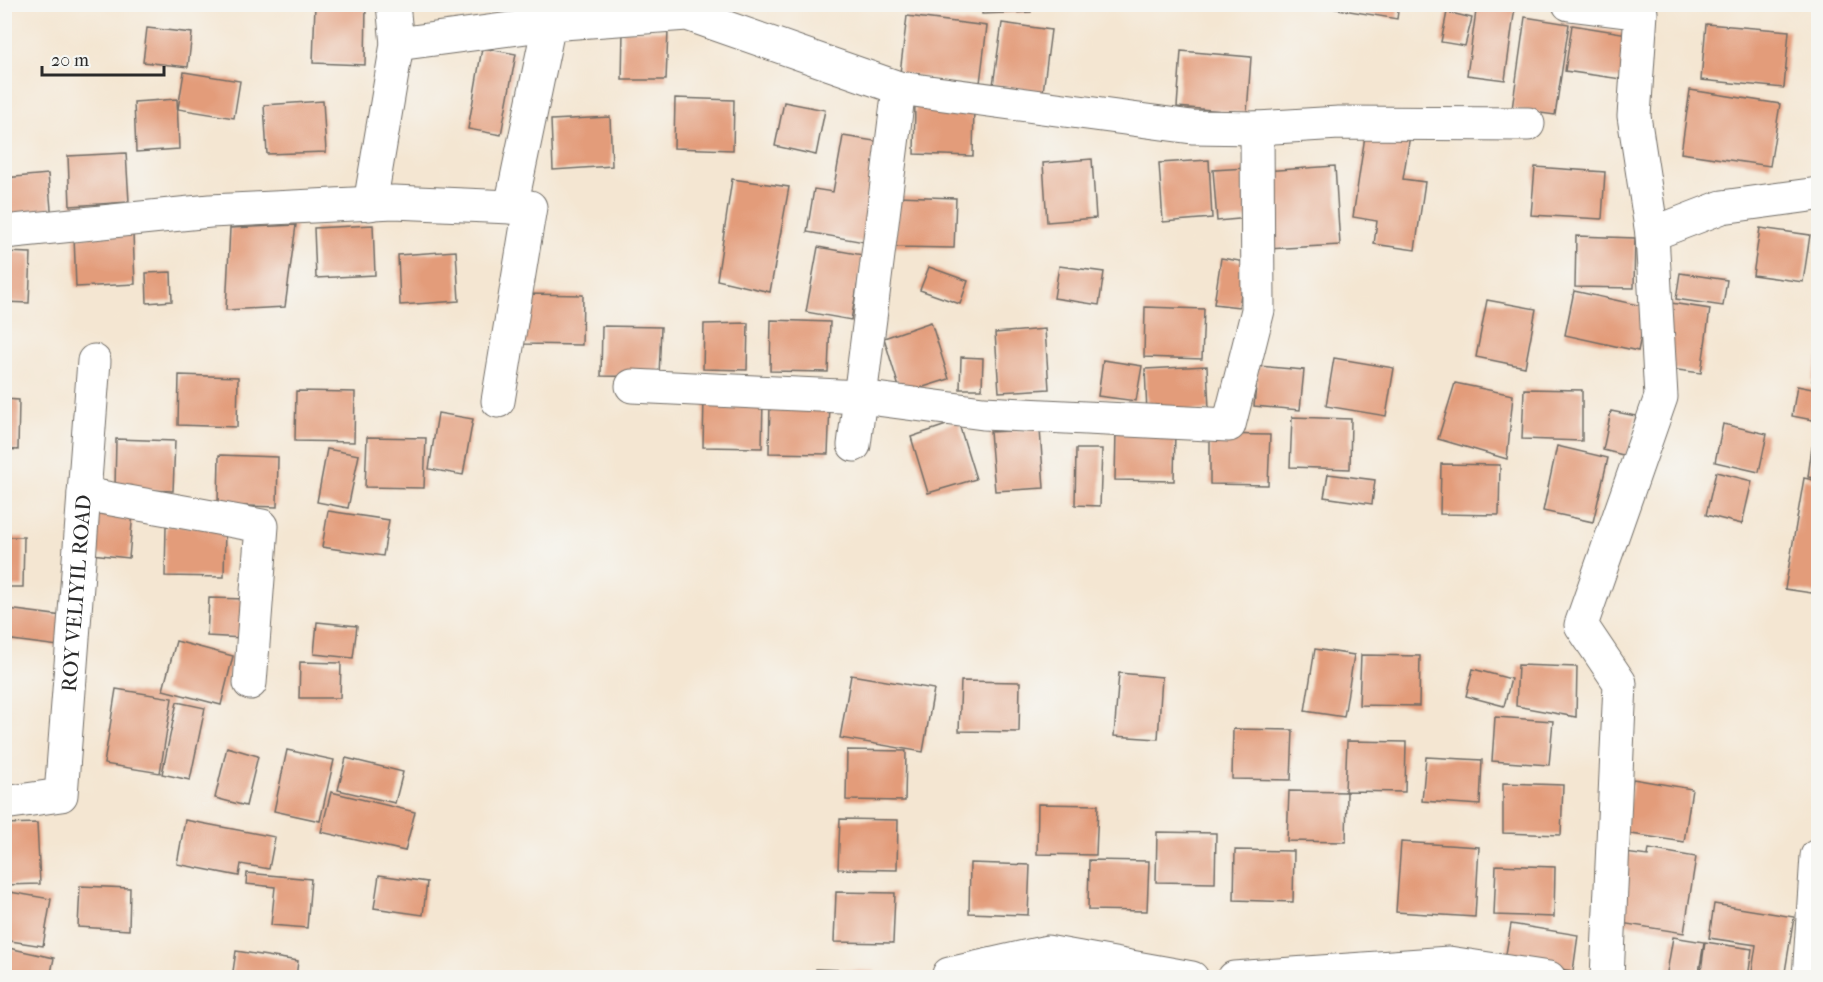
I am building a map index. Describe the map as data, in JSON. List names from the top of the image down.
{
  "streets": {
    "street": ["ROY VELIYIL ROAD"]
  },
  "scale_bar": "20 m"
}
